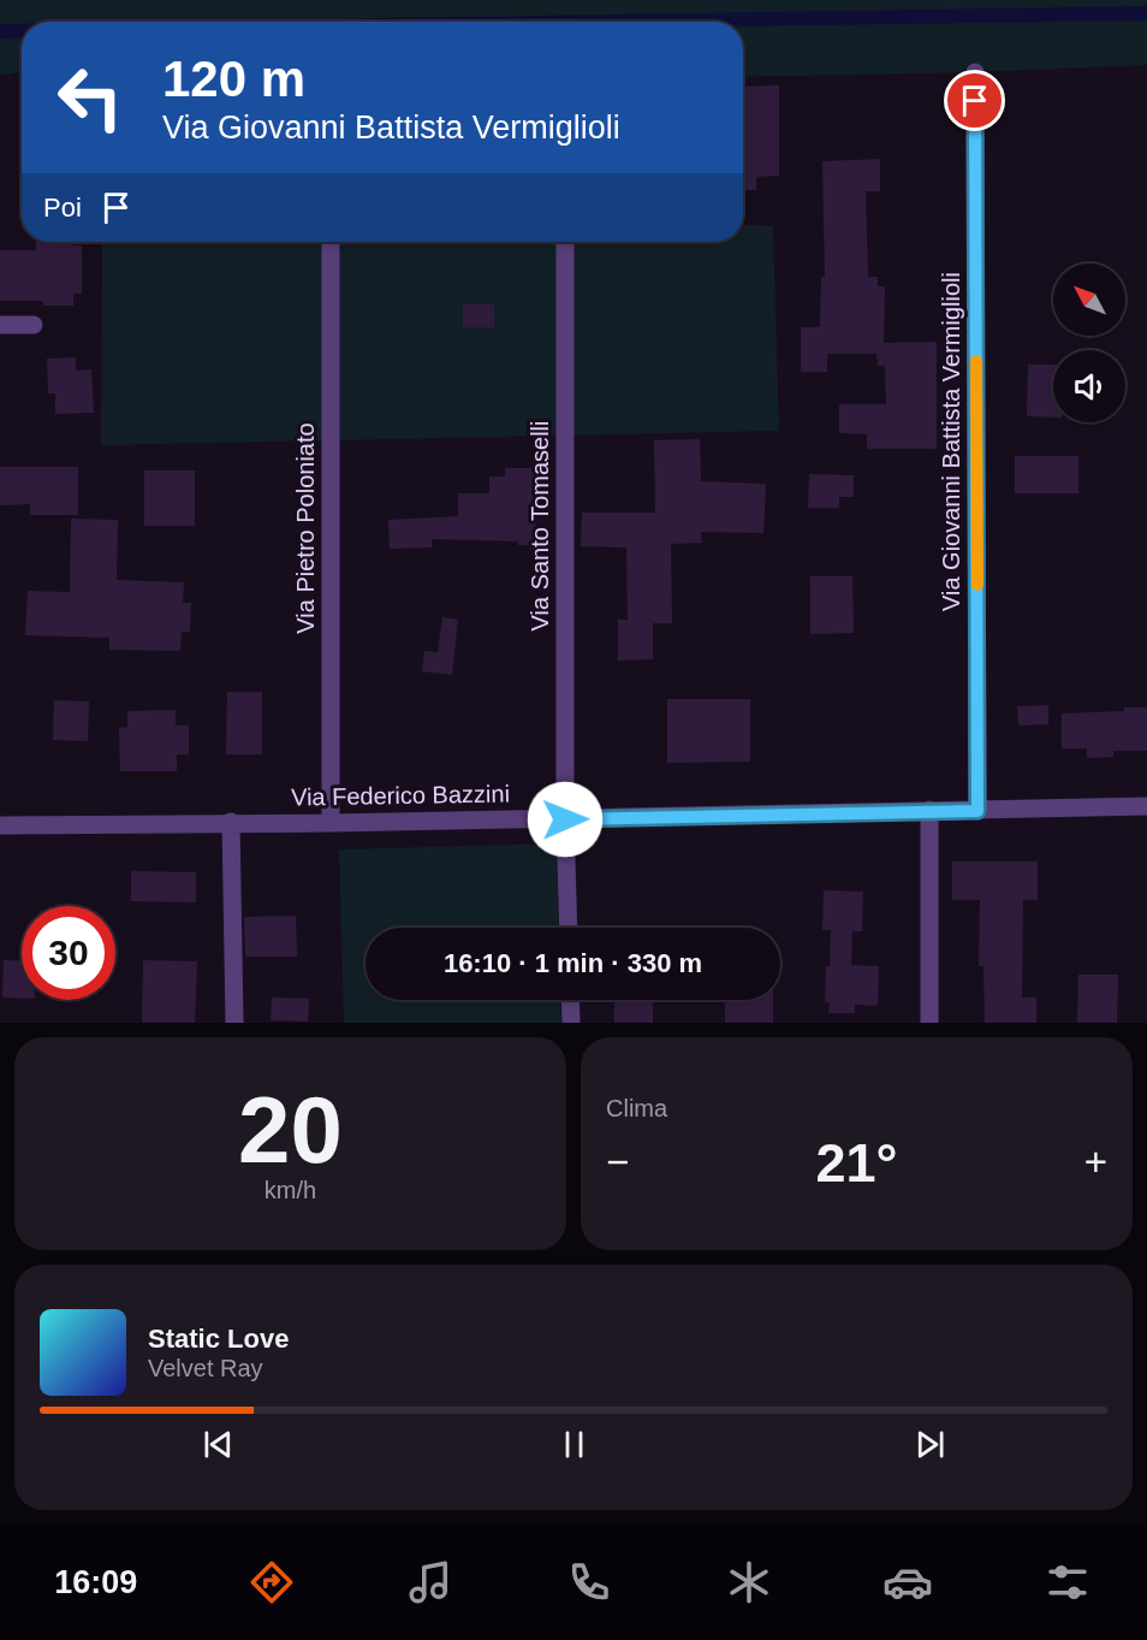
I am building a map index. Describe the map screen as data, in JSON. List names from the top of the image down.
{
  "streets": {
    "street": [
      "Via Giovanni Battista Vermiglioli",
      "Via Santo Tomaselli",
      "Via Pietro Poloniato",
      "Via Federico Bazzini"
    ]
  },
  "crossings": [
    ["Via Giovanni Battista Vermiglioli", "Via Federico Bazzini"],
    ["Via Santo Tomaselli", "Via Federico Bazzini"],
    ["Via Pietro Poloniato", "Via Federico Bazzini"]
  ],
  "north": "top left",
  "page": {
    "turn": ["120 m", "Via Giovanni Battista Vermiglioli"],
    "then": "Poi",
    "limit": "30",
    "trip": "16:10 · 1 min · 330 m",
    "tile": [
      ["20", "km/h"],
      "Clima"
    ],
    "heat": ["−", "21°", "+"],
    "song": ["Static Love", "Velvet Ray"],
    "tabs": "16:09"
  }
}
